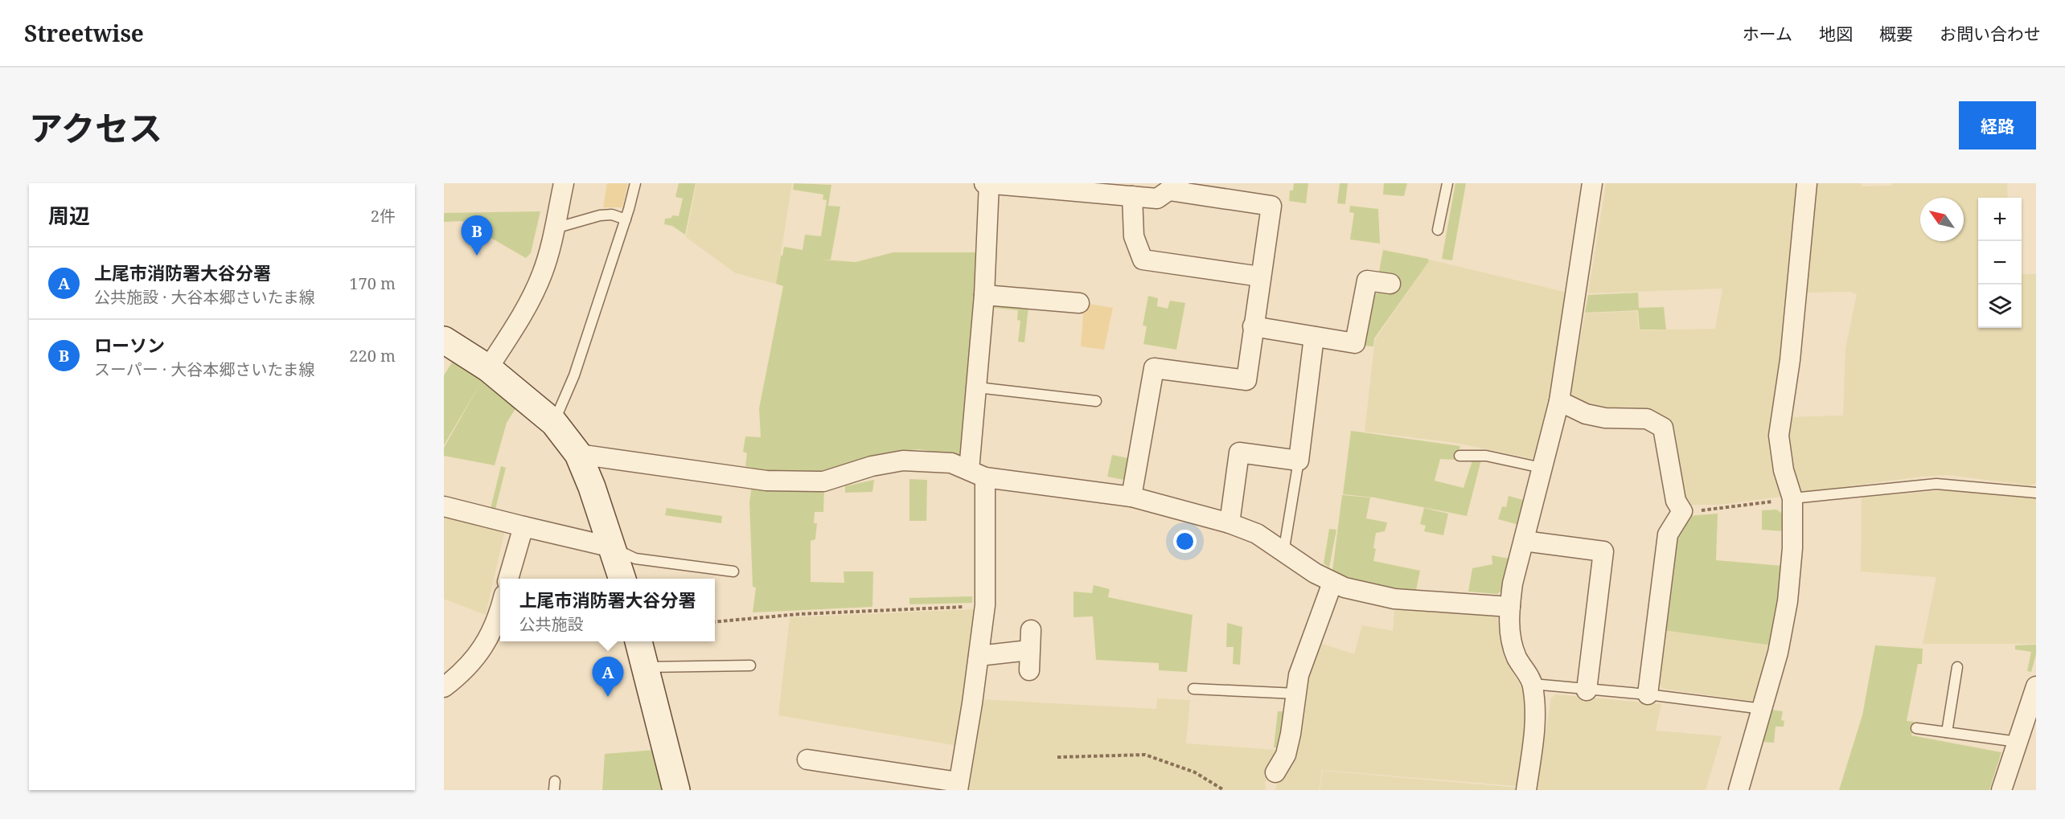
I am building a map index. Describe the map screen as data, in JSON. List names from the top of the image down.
{
  "north": "top left",
  "page": {
    "header": "Streetwise",
    "nav": [
      "ホーム",
      "地図",
      "概要",
      "お問い合わせ"
    ],
    "title": "アクセス",
    "buttons": "経路",
    "heading": ["周辺", "2件"],
    "map_buttons": ["+", "−"],
    "pins": ["B", "A"],
    "list": [
      {
        "mark": "A",
        "name": "上尾市消防署大谷分署",
        "note": "公共施設 · 大谷本郷さいたま線",
        "value": "170 m"
      },
      {
        "mark": "B",
        "name": "ローソン",
        "note": "スーパー · 大谷本郷さいたま線",
        "value": "220 m"
      }
    ],
    "popup": ["上尾市消防署大谷分署", "公共施設"]
  }
}
